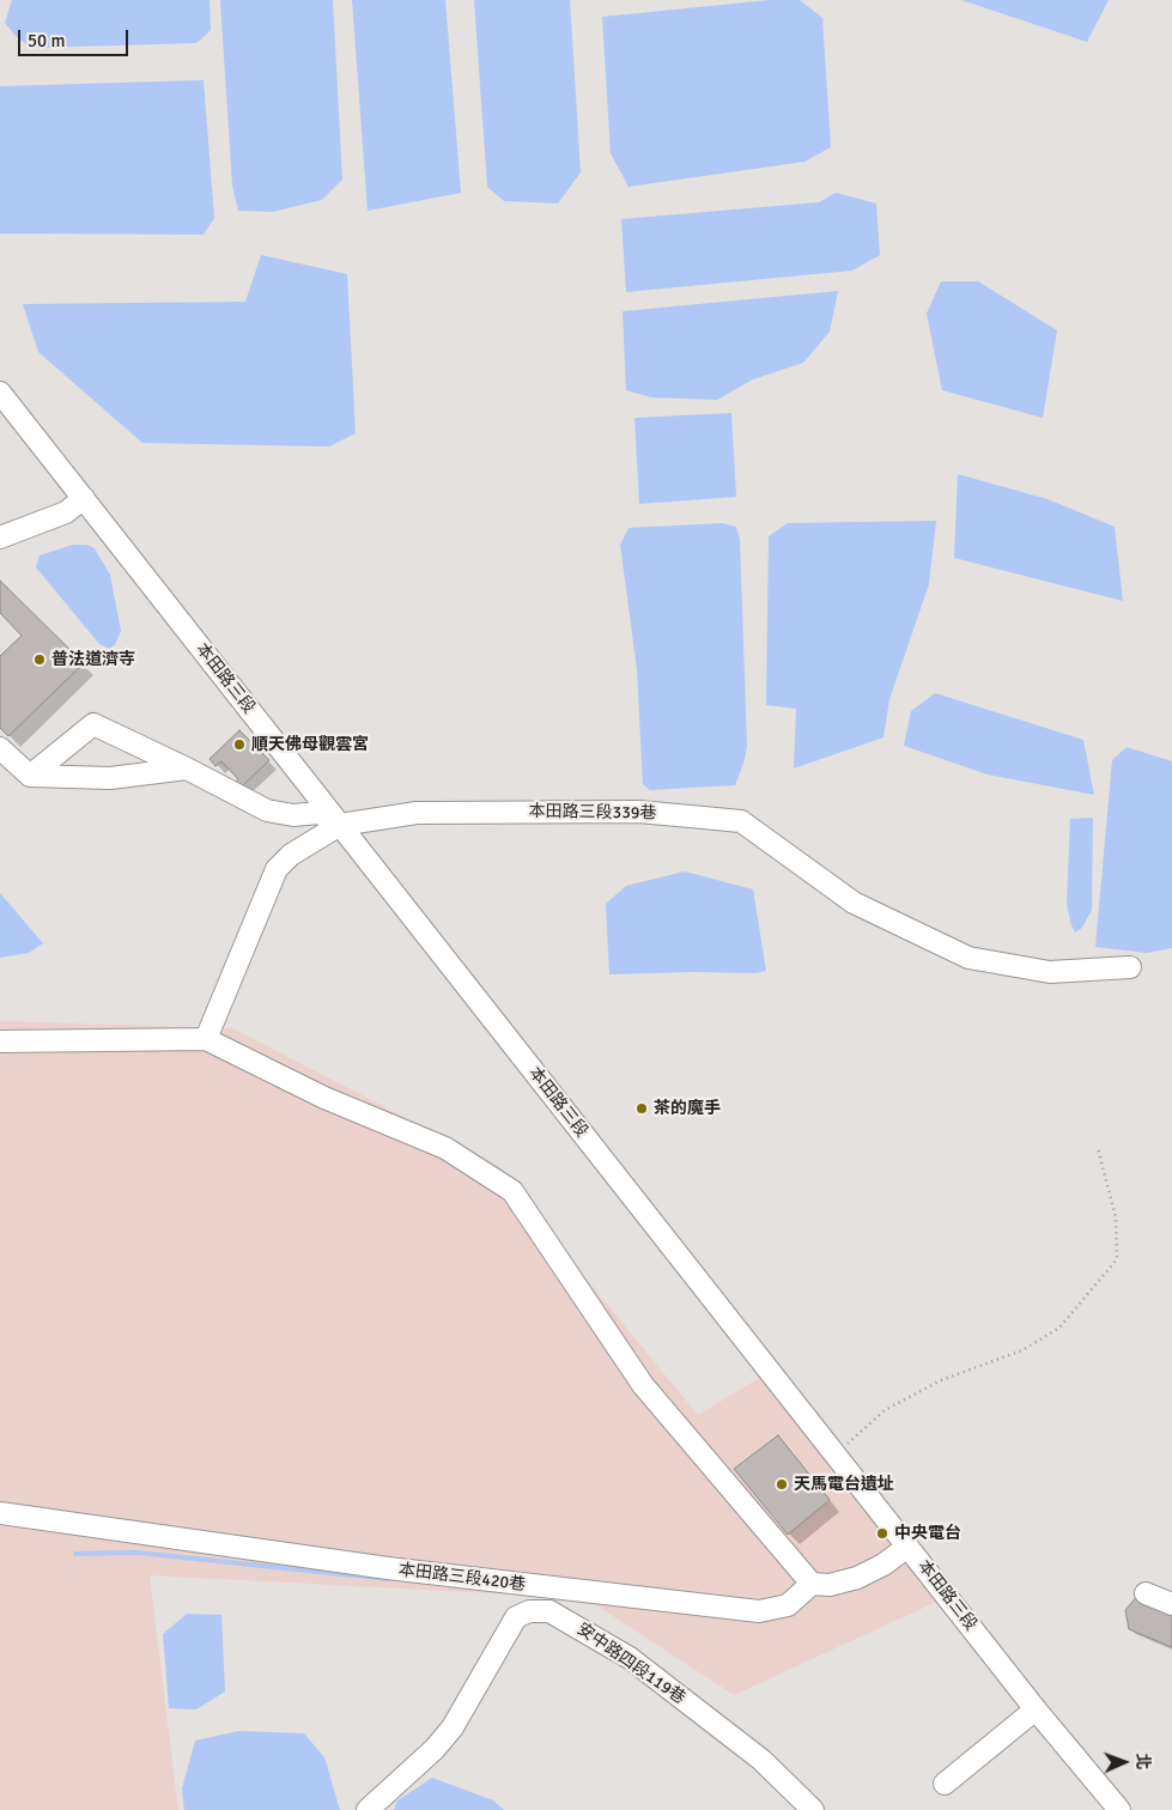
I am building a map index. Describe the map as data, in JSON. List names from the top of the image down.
{
  "streets": {
    "street": [
      "本田路三段",
      "本田路三段339巷",
      "本田路三段420巷",
      "安中路四段119巷"
    ]
  },
  "crossings": [
    ["本田路三段", "本田路三段339巷"]
  ],
  "places": [
    "普法道濟寺",
    "順天佛母觀雲宮",
    "茶的魔手",
    "天馬電台遺址",
    "中央電台"
  ],
  "scale_bar": "50 m",
  "north": "right"
}
